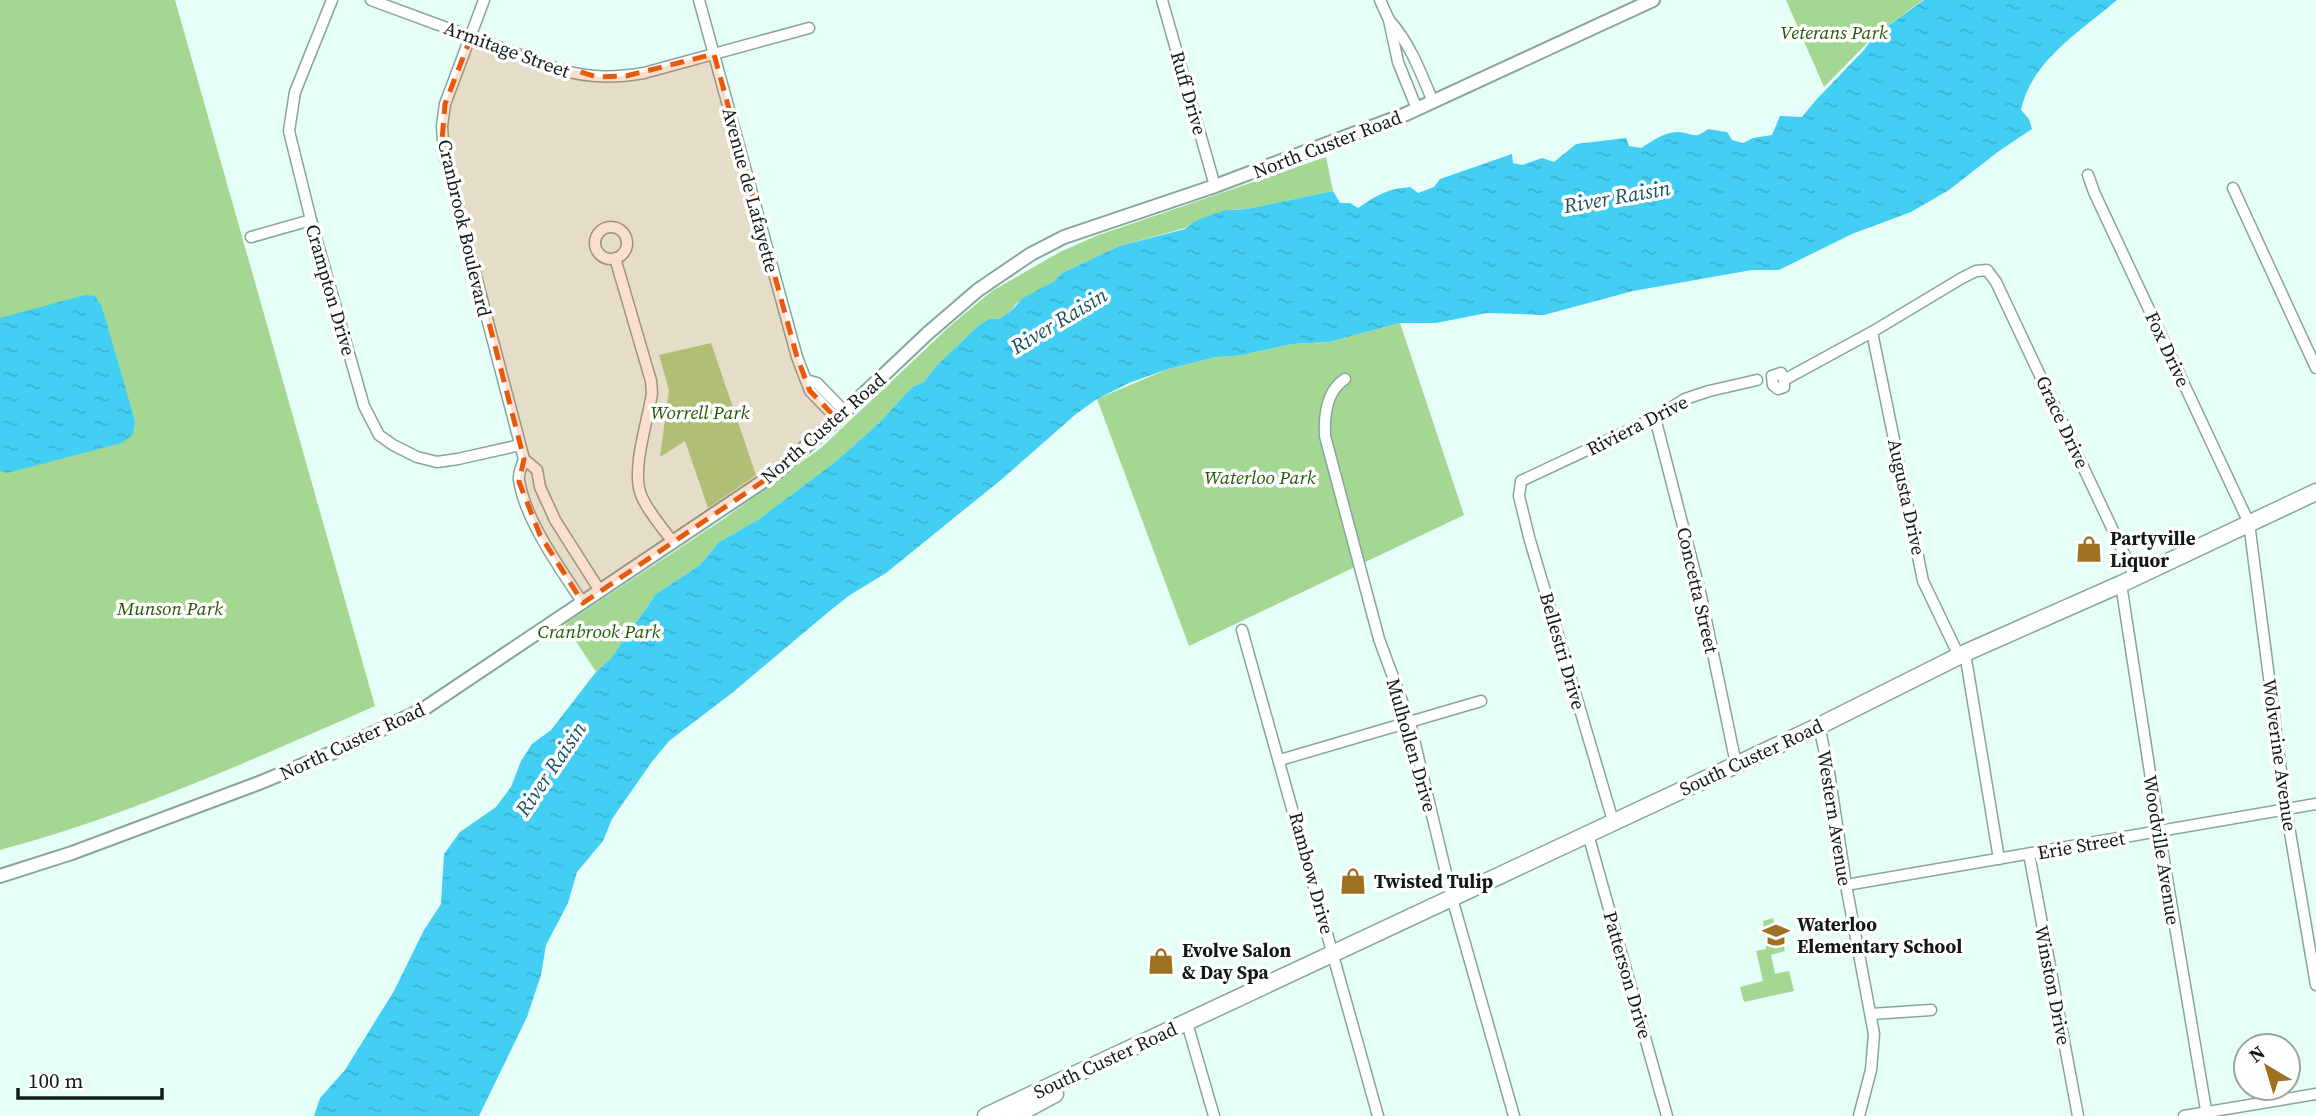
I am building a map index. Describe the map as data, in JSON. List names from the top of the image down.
{
  "streets": {
    "main road": ["South Custer Road"],
    "street": [
      "Armitage Street",
      "Ruff Drive",
      "North Custer Road",
      "Avenue de Lafayette",
      "Cranbrook Boulevard",
      "Crampton Drive",
      "Fox Drive",
      "Grace Drive",
      "Riviera Drive",
      "Augusta Drive",
      "Concetta Street",
      "Bellestri Drive",
      "Mulhollen Drive",
      "Wolverine Avenue",
      "Western Avenue",
      "Erie Street",
      "Woodville Avenue",
      "Rambow Drive",
      "Patterson Drive",
      "Winston Drive"
    ]
  },
  "crossings": [
    ["Armitage Street", "Avenue de Lafayette"],
    ["Armitage Street", "Cranbrook Boulevard"],
    ["Ruff Drive", "North Custer Road"],
    ["North Custer Road", "Avenue de Lafayette"],
    ["North Custer Road", "Cranbrook Boulevard"],
    ["Cranbrook Boulevard", "Crampton Drive"],
    ["Fox Drive", "Wolverine Avenue"],
    ["Fox Drive", "South Custer Road"],
    ["Grace Drive", "Augusta Drive"],
    ["Grace Drive", "South Custer Road"],
    ["Grace Drive", "Woodville Avenue"],
    ["Riviera Drive", "Concetta Street"],
    ["Riviera Drive", "Bellestri Drive"],
    ["Augusta Drive", "South Custer Road"],
    ["Concetta Street", "South Custer Road"],
    ["Bellestri Drive", "South Custer Road"],
    ["Mulhollen Drive", "South Custer Road"],
    ["Wolverine Avenue", "South Custer Road"],
    ["Wolverine Avenue", "Erie Street"],
    ["South Custer Road", "Western Avenue"],
    ["South Custer Road", "Woodville Avenue"],
    ["South Custer Road", "Rambow Drive"],
    ["South Custer Road", "Patterson Drive"],
    ["Western Avenue", "Erie Street"],
    ["Erie Street", "Woodville Avenue"],
    ["Erie Street", "Winston Drive"]
  ],
  "water": ["River Raisin"],
  "parks": [
    "Veterans Park",
    "Worrell Park",
    "Waterloo Park",
    "Munson Park",
    "Cranbrook Park"
  ],
  "places": {
    "shop": ["Partyville Liquor", "Twisted Tulip", "Evolve Salon & Day Spa"],
    "school or university": ["Waterloo Elementary School"]
  },
  "scale_bar": "100 m",
  "north": "top left"
}
